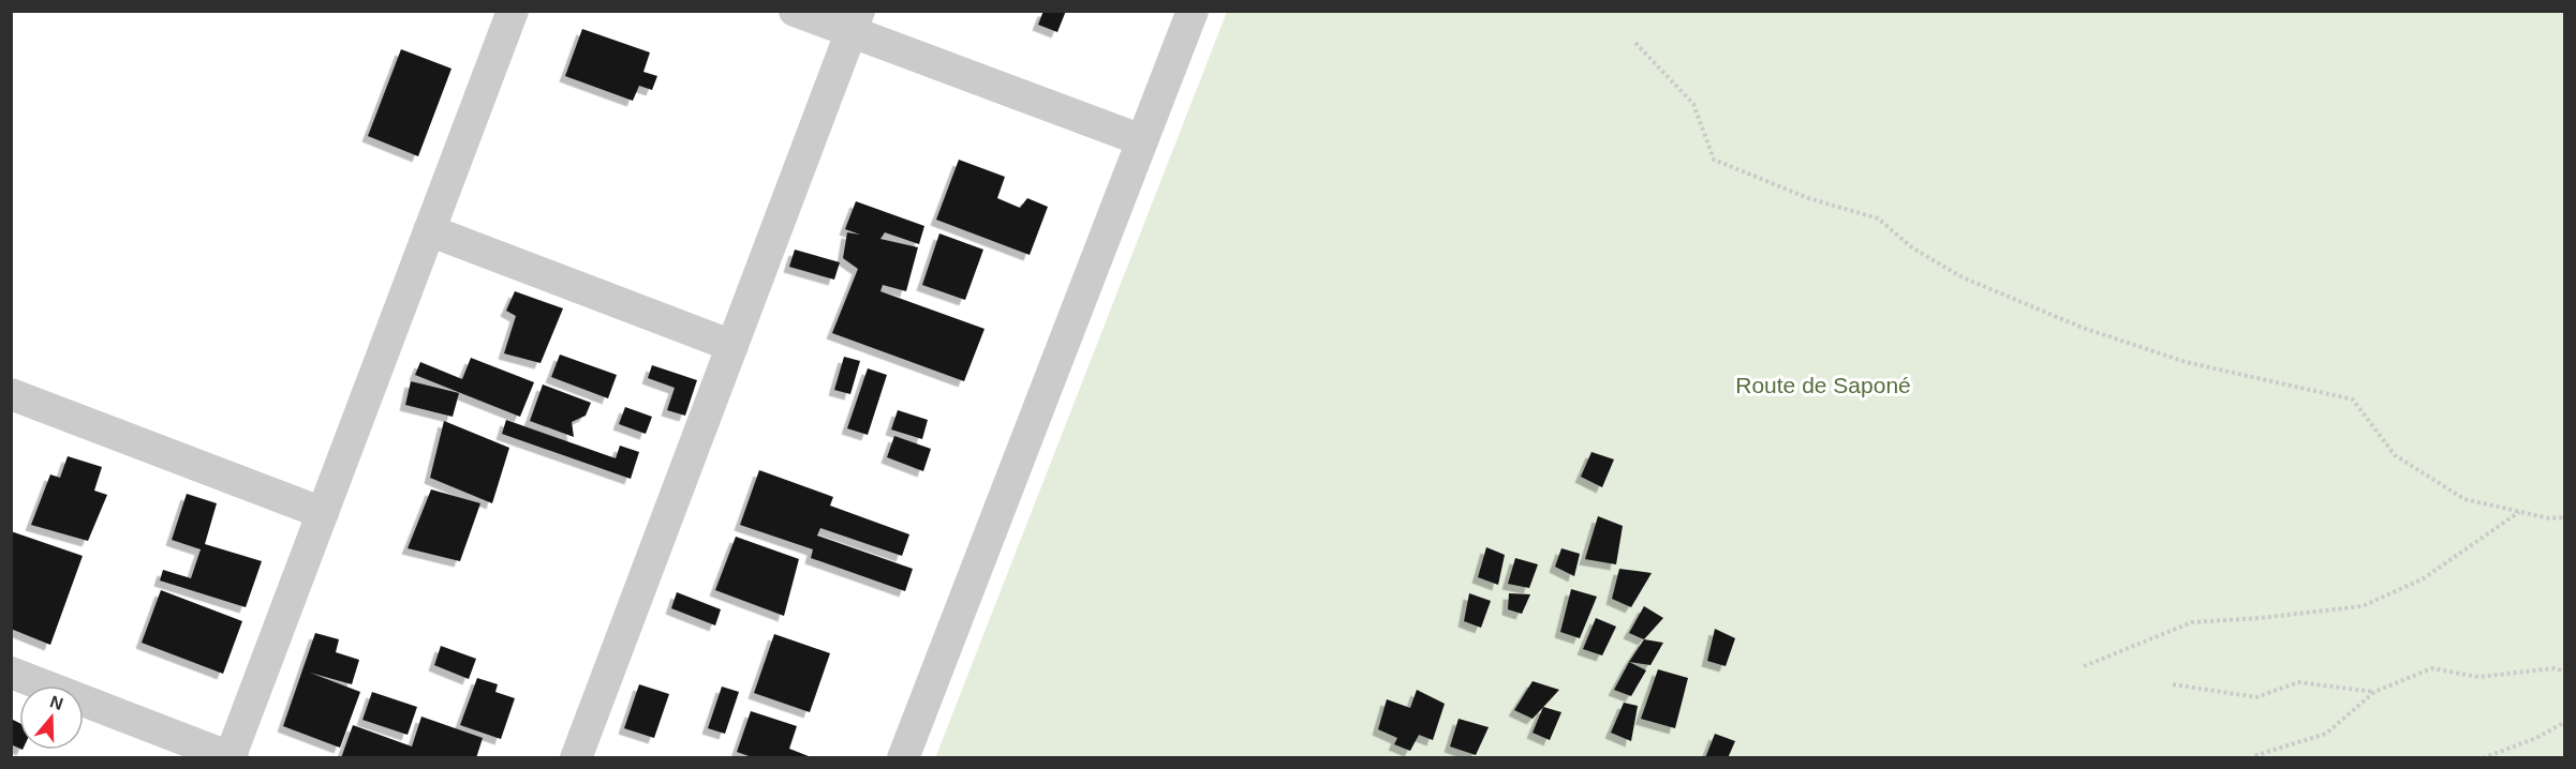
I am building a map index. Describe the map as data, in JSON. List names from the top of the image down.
{
  "parks": ["Route de Saponé"],
  "north": "top"
}
